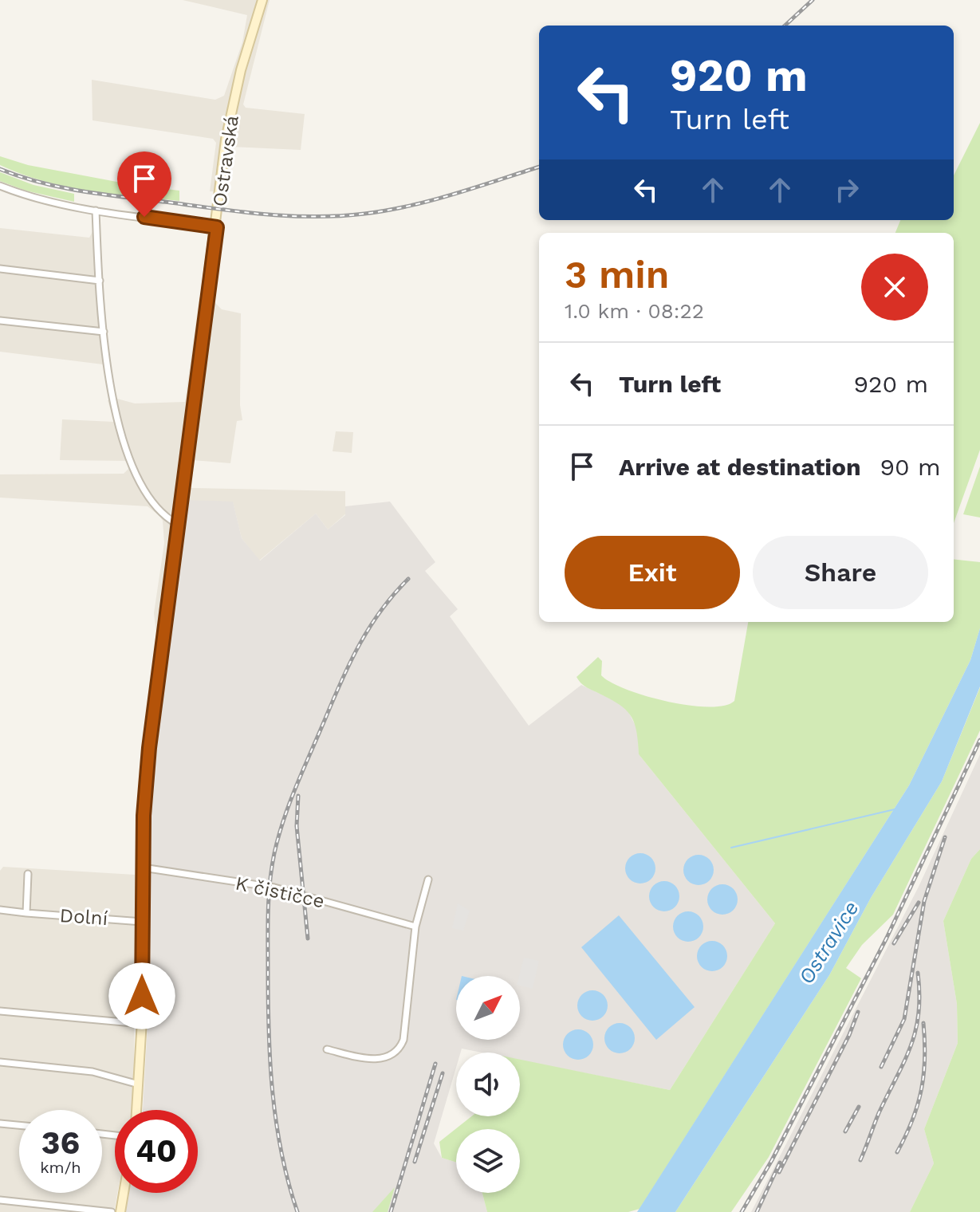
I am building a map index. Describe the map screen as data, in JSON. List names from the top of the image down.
{
  "streets": {
    "street": ["Ostravská", "K čističce", "Dolní"]
  },
  "crossings": [
    ["Ostravská", "K čističce"],
    ["Ostravská", "Dolní"]
  ],
  "water": ["Ostravice"],
  "north": "top right",
  "page": {
    "turn": ["920 m", "Turn left"],
    "heading": ["3 min", "1.0 km · 08:22"],
    "list": [
      {
        "name": "Turn left",
        "value": "920 m"
      },
      {
        "name": "Arrive at destination",
        "value": "90 m"
      }
    ],
    "buttons": ["Exit", "Share"],
    "speed": "36 km/h",
    "limit": "40"
  }
}
